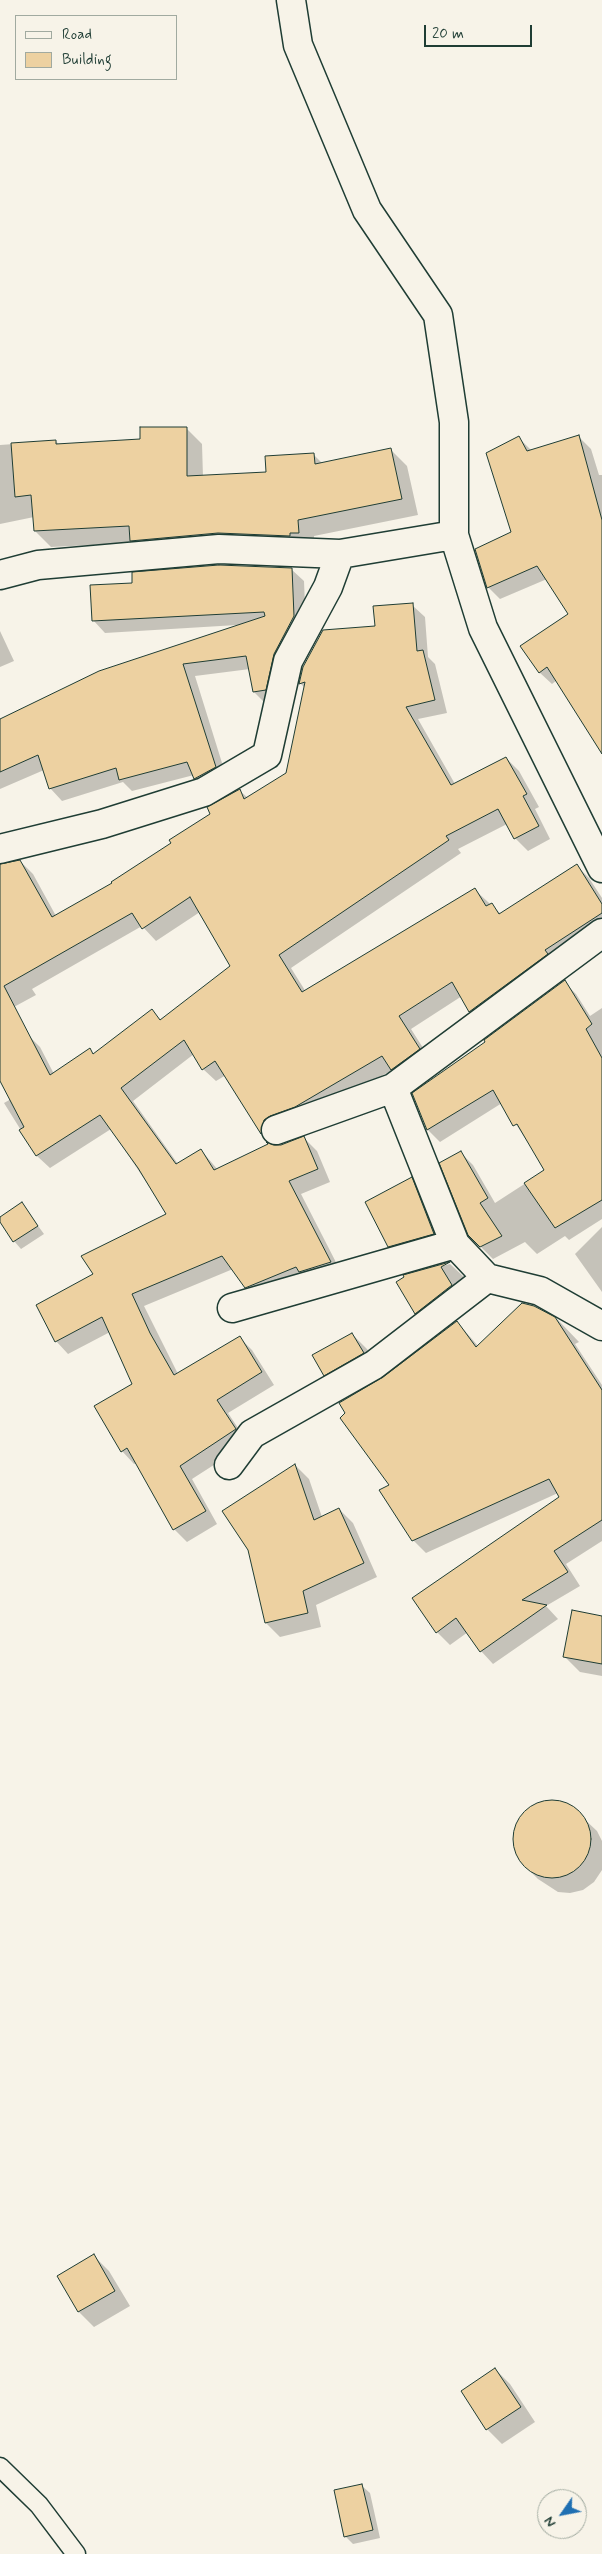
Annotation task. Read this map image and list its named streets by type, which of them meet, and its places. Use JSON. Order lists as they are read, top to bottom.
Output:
{
  "legend": ["Road", "Building"],
  "scale_bar": "20 m",
  "north": "bottom left"
}
